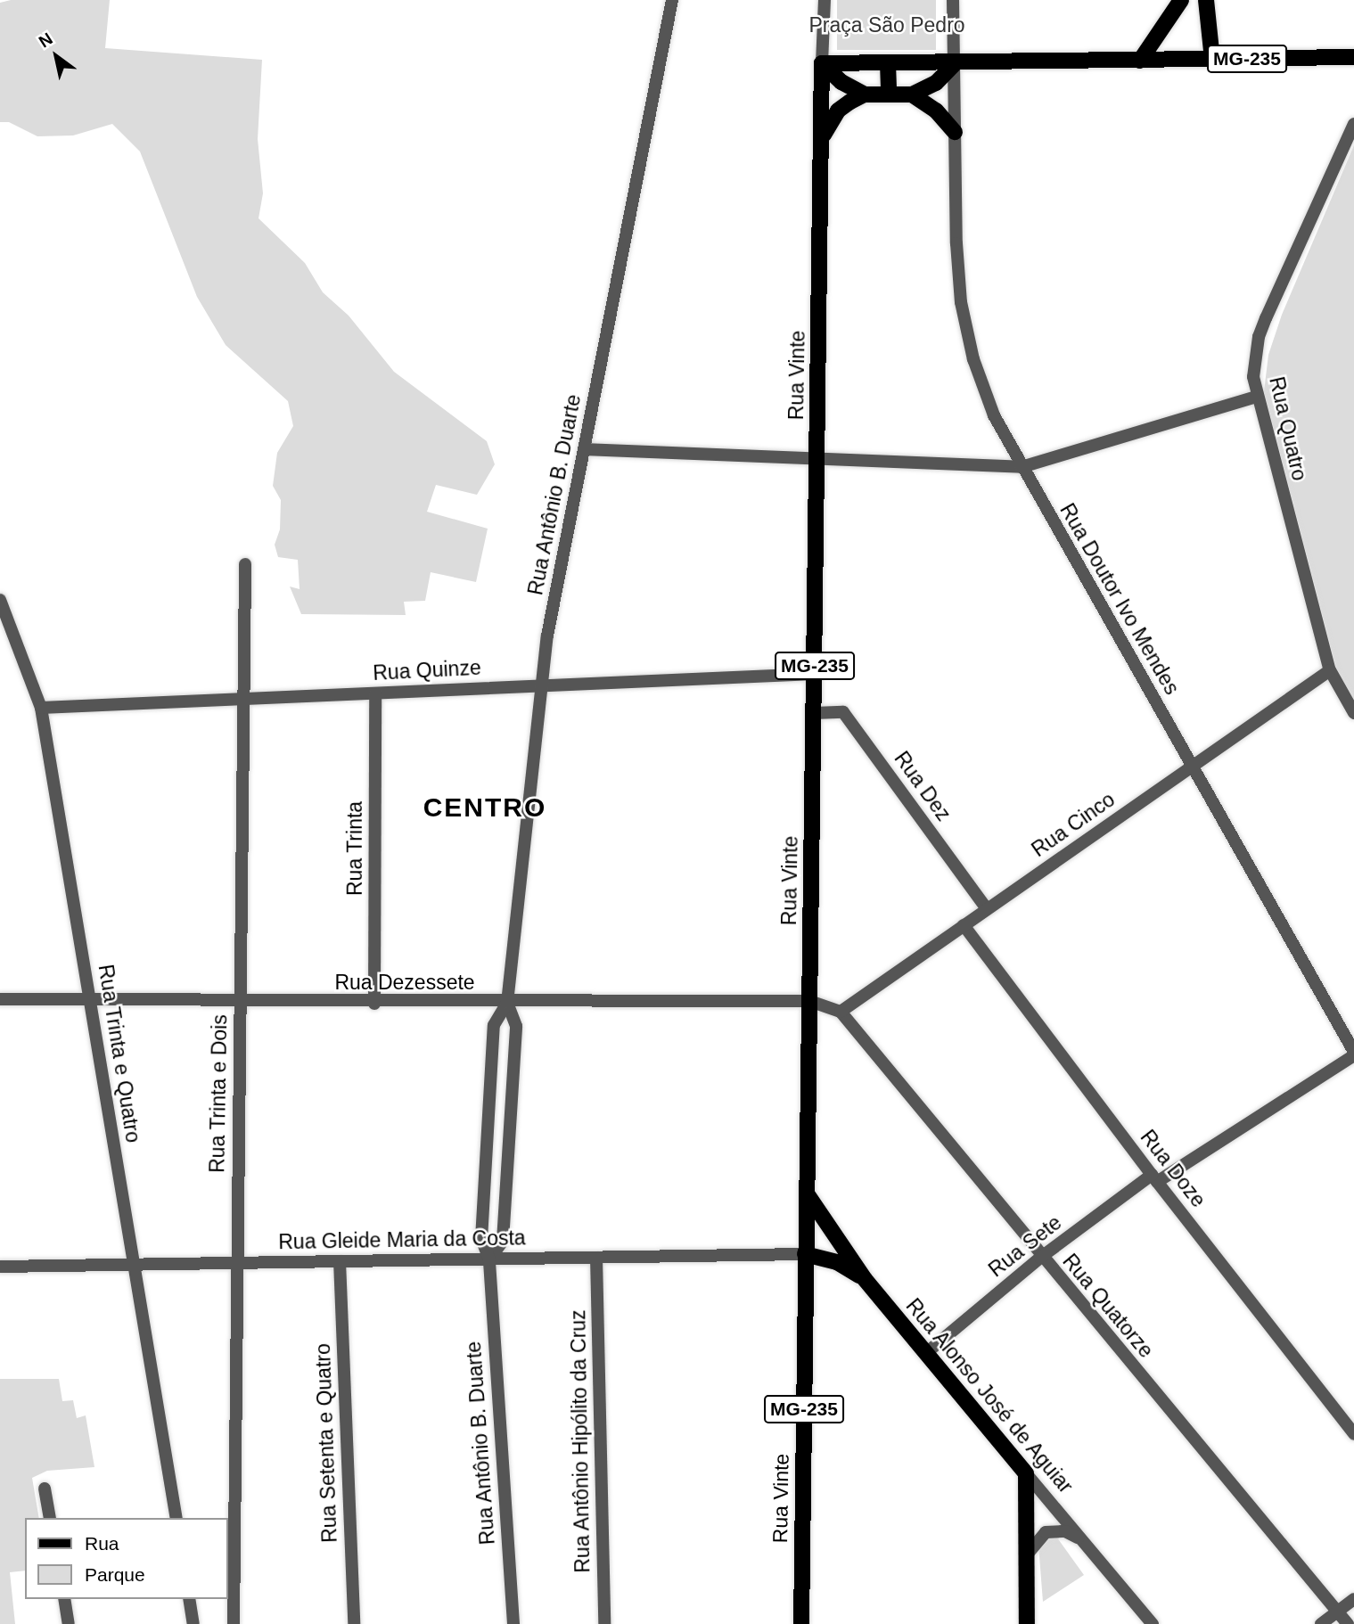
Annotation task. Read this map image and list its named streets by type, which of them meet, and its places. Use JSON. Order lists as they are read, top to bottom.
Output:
{
  "streets": {
    "main road": ["MG-235", "Rua Vinte", "Rua Alonso José de Aguiar"],
    "street": [
      "Rua Quatro",
      "Rua Antônio B. Duarte",
      "Rua Doutor Ivo Mendes",
      "Rua Quinze",
      "Rua Dez",
      "Rua Cinco",
      "Rua Trinta",
      "Rua Dezessete",
      "Rua Trinta e Quatro",
      "Rua Trinta e Dois",
      "Rua Doze",
      "Rua Gleide Maria da Costa",
      "Rua Sete",
      "Rua Quatorze",
      "Rua Antônio Hipólito da Cruz",
      "Rua Setenta e Quatro"
    ]
  },
  "crossings": [
    ["MG-235", "Rua Vinte"],
    ["MG-235", "Rua Doutor Ivo Mendes"],
    ["Rua Vinte", "Rua Quinze"],
    ["Rua Vinte", "Rua Dez"],
    ["Rua Vinte", "Rua Dezessete"],
    ["Rua Vinte", "Rua Gleide Maria da Costa"],
    ["Rua Quatro", "Rua Cinco"],
    ["Rua Antônio B. Duarte", "Rua Quinze"],
    ["Rua Antônio B. Duarte", "Rua Dezessete"],
    ["Rua Antônio B. Duarte", "Rua Gleide Maria da Costa"],
    ["Rua Doutor Ivo Mendes", "Rua Cinco"],
    ["Rua Doutor Ivo Mendes", "Rua Sete"],
    ["Rua Quinze", "Rua Trinta"],
    ["Rua Quinze", "Rua Trinta e Quatro"],
    ["Rua Quinze", "Rua Trinta e Dois"],
    ["Rua Dez", "Rua Cinco"],
    ["Rua Cinco", "Rua Dezessete"],
    ["Rua Cinco", "Rua Doze"],
    ["Rua Cinco", "Rua Quatorze"],
    ["Rua Trinta", "Rua Dezessete"],
    ["Rua Dezessete", "Rua Trinta e Quatro"],
    ["Rua Dezessete", "Rua Trinta e Dois"],
    ["Rua Dezessete", "Rua Quatorze"],
    ["Rua Trinta e Quatro", "Rua Gleide Maria da Costa"],
    ["Rua Trinta e Dois", "Rua Gleide Maria da Costa"],
    ["Rua Doze", "Rua Sete"],
    ["Rua Gleide Maria da Costa", "Rua Antônio Hipólito da Cruz"],
    ["Rua Gleide Maria da Costa", "Rua Setenta e Quatro"],
    ["Rua Sete", "Rua Quatorze"],
    ["Rua Sete", "Rua Alonso José de Aguiar"]
  ],
  "districts": ["CENTRO"],
  "parks": ["Praça São Pedro"],
  "legend": ["Rua", "Parque"],
  "north": "top left"
}
